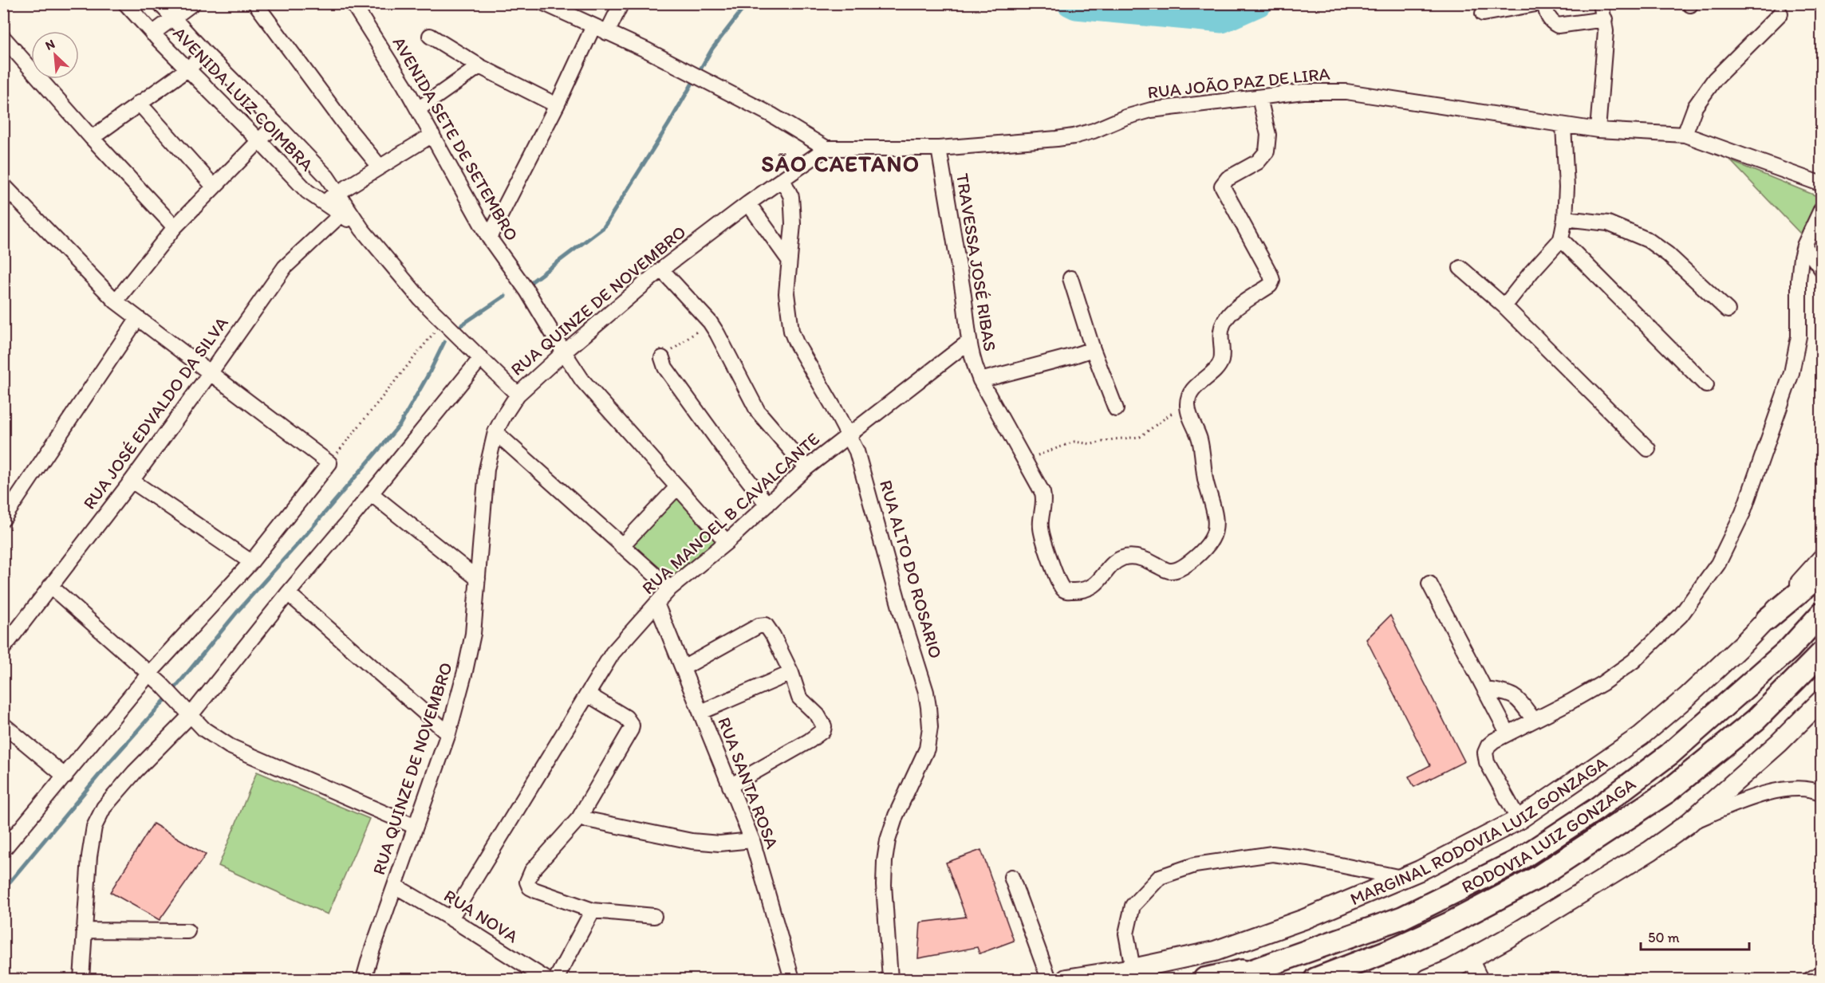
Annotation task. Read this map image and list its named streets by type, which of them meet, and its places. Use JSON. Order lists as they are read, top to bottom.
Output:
{
  "streets": {
    "highway": ["RODOVIA LUIZ GONZAGA"],
    "main road": ["MARGINAL RODOVIA LUIZ GONZAGA"],
    "street": [
      "RUA JOÃO PAZ DE LIRA",
      "AVENIDA LUIZ COIMBRA",
      "AVENIDA SETE DE SETEMBRO",
      "TRAVESSA JOSÉ RIBAS",
      "RUA QUINZE DE NOVEMBRO",
      "RUA JOSÉ EDVALDO DA SILVA",
      "RUA MANOEL B CAVALCANTE",
      "RUA ALTO DO ROSARIO",
      "RUA SANTA ROSA",
      "RUA NOVA"
    ]
  },
  "crossings": [
    ["RUA JOÃO PAZ DE LIRA", "TRAVESSA JOSÉ RIBAS"],
    ["RUA JOÃO PAZ DE LIRA", "RUA QUINZE DE NOVEMBRO"],
    ["AVENIDA LUIZ COIMBRA", "RUA JOSÉ EDVALDO DA SILVA"],
    ["AVENIDA SETE DE SETEMBRO", "RUA QUINZE DE NOVEMBRO"],
    ["TRAVESSA JOSÉ RIBAS", "RUA MANOEL B CAVALCANTE"],
    ["RUA QUINZE DE NOVEMBRO", "RUA ALTO DO ROSARIO"],
    ["RUA QUINZE DE NOVEMBRO", "RUA NOVA"],
    ["RUA MANOEL B CAVALCANTE", "RUA ALTO DO ROSARIO"],
    ["RUA MANOEL B CAVALCANTE", "RUA SANTA ROSA"],
    ["RUA MANOEL B CAVALCANTE", "RUA NOVA"]
  ],
  "districts": ["SÃO CAETANO"],
  "scale_bar": "50 m",
  "north": "top left"
}
